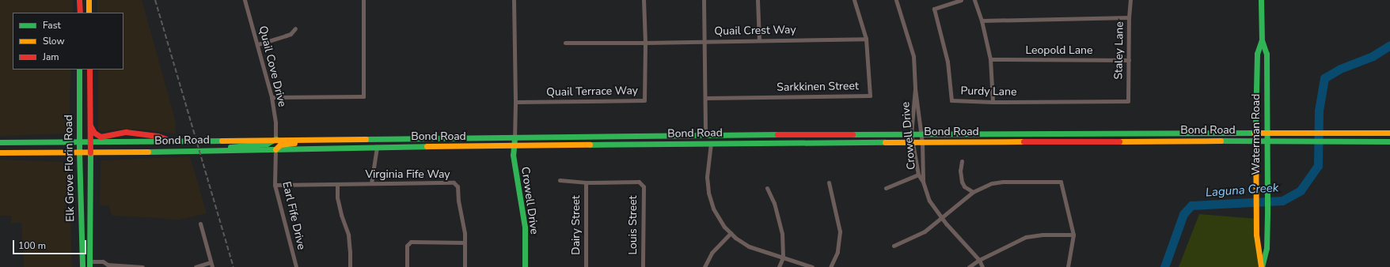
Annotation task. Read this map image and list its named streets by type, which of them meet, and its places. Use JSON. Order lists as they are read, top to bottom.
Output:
{
  "streets": {
    "main road": [
      "Bond Road",
      "Waterman Road",
      "Crowell Drive",
      "Elk Grove Florin Road"
    ],
    "street": [
      "Quail Crest Way",
      "Leopold Lane",
      "Staley Lane",
      "Quail Cove Drive",
      "Sarkkinen Street",
      "Quail Terrace Way",
      "Purdy Lane",
      "Virginia Fife Way",
      "Earl Fife Drive",
      "Dairy Street",
      "Louis Street"
    ]
  },
  "crossings": [
    ["Quail Crest Way", "Sarkkinen Street"],
    ["Quail Crest Way", "Quail Terrace Way"],
    ["Leopold Lane", "Staley Lane"],
    ["Staley Lane", "Purdy Lane"],
    ["Quail Cove Drive", "Bond Road"],
    ["Bond Road", "Waterman Road"],
    ["Bond Road", "Crowell Drive"],
    ["Bond Road", "Elk Grove Florin Road"],
    ["Bond Road", "Earl Fife Drive"],
    ["Virginia Fife Way", "Earl Fife Drive"],
    ["Dairy Street", "Louis Street"]
  ],
  "water": ["Laguna Creek"],
  "legend": ["Fast", "Slow", "Jam"],
  "scale_bar": "100 m"
}
